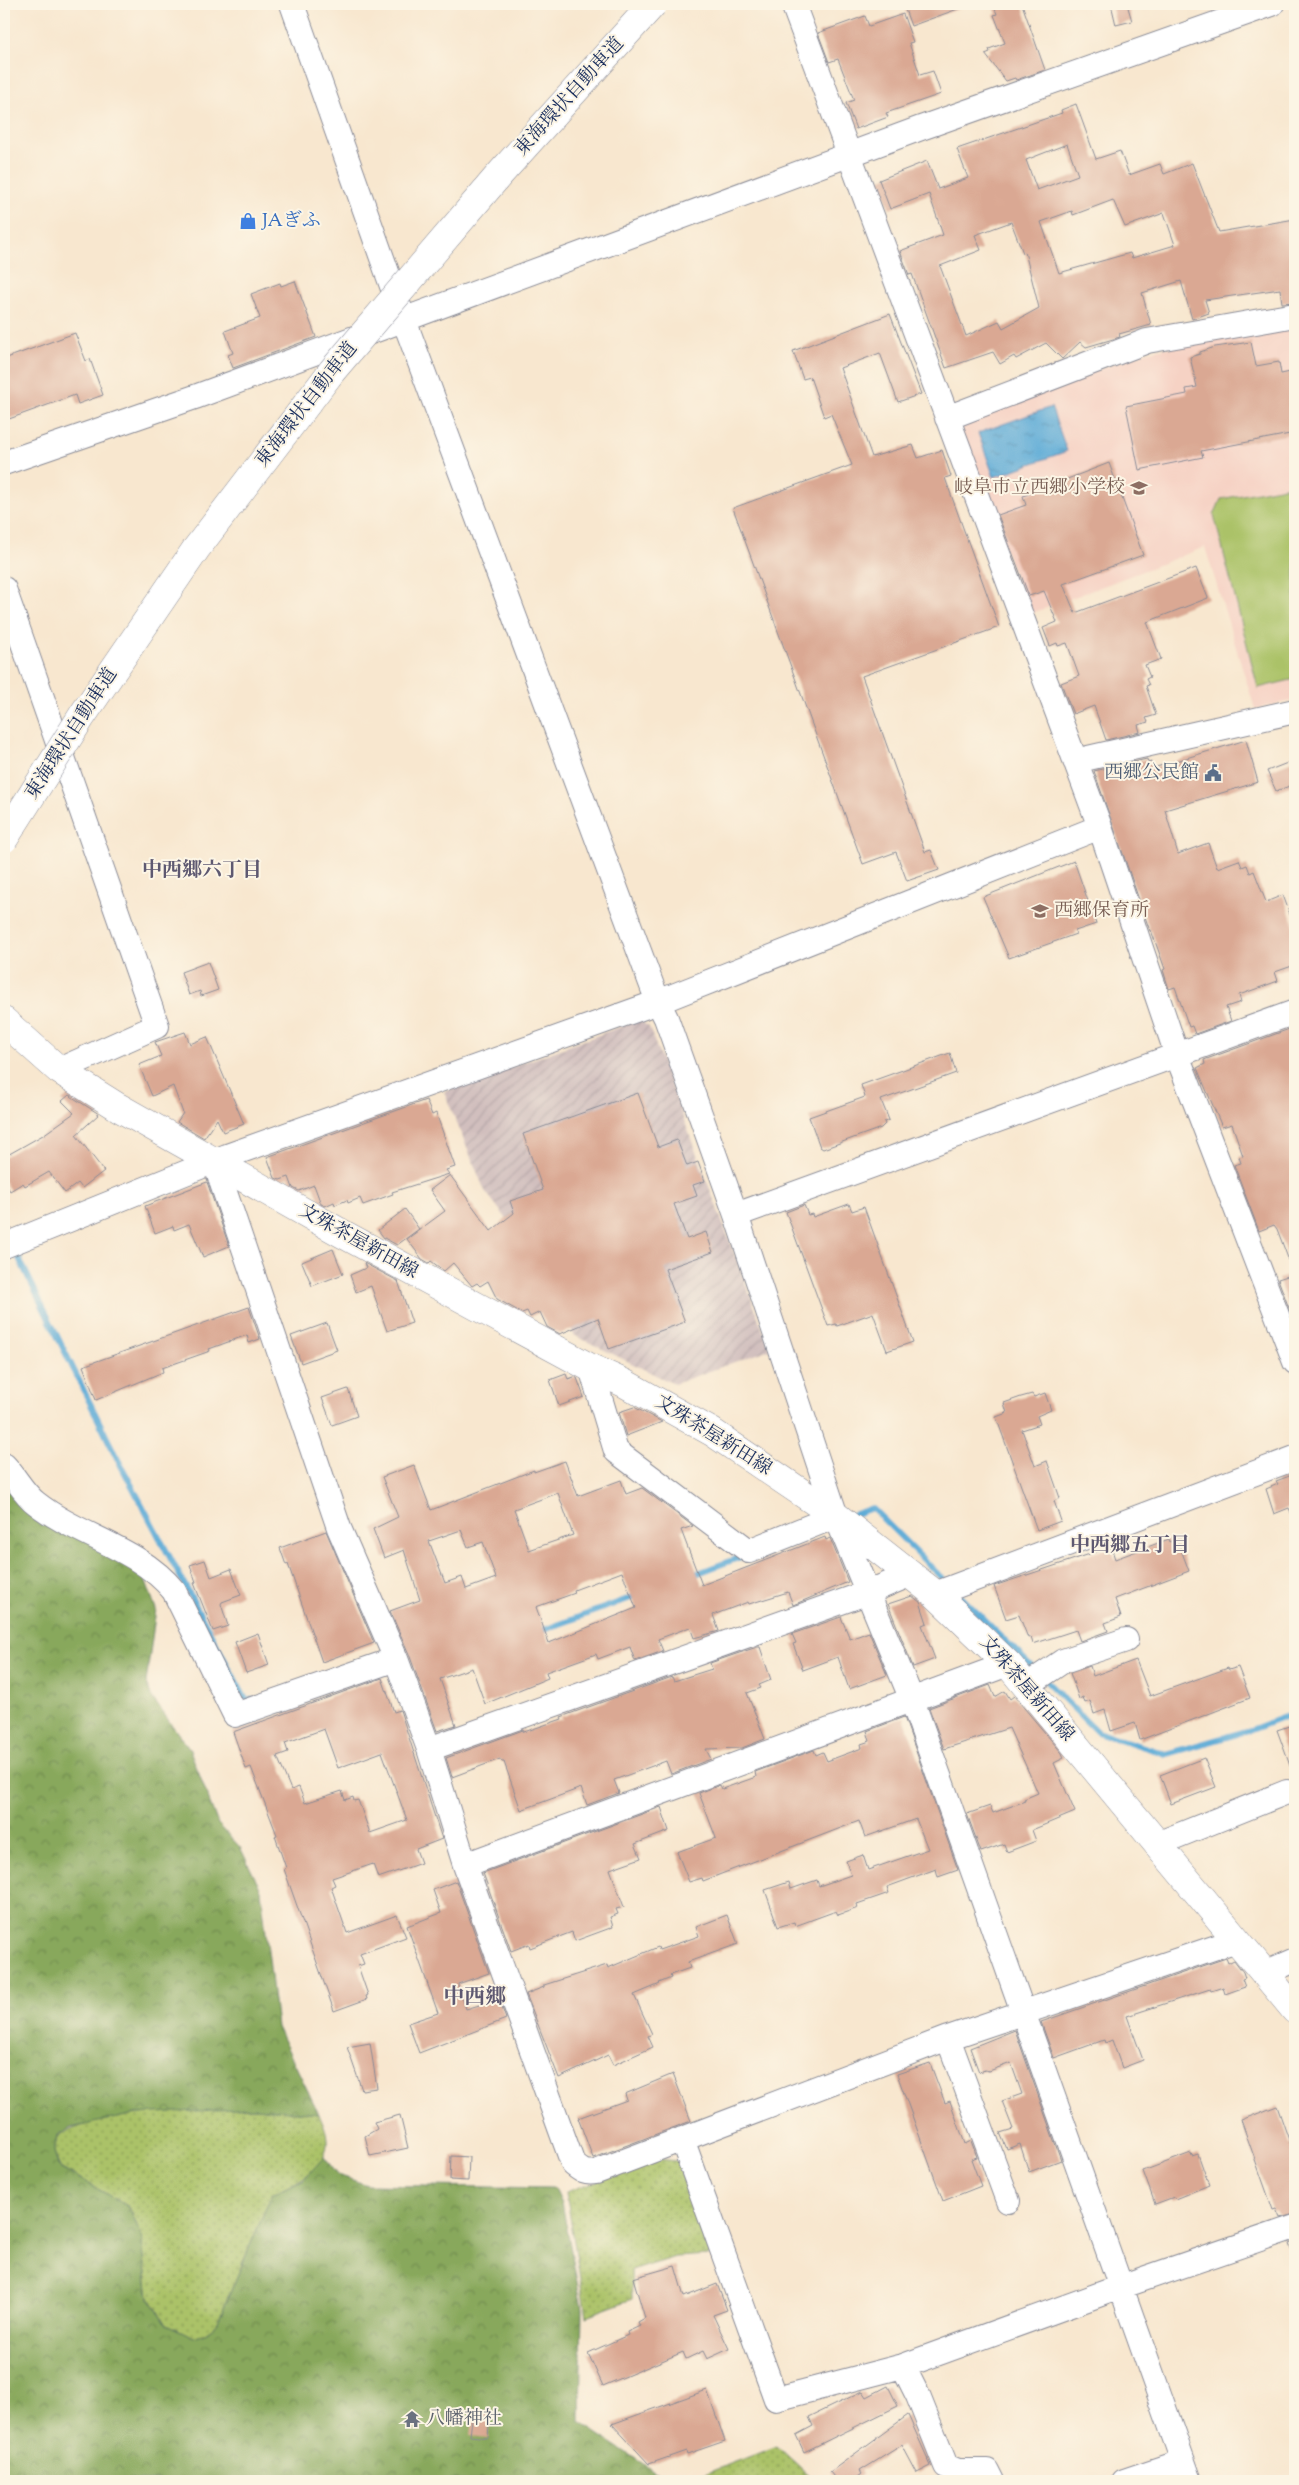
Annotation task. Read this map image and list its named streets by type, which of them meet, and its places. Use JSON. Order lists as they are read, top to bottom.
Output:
{
  "streets": {
    "main road": ["東海環状自動車道", "文殊茶屋新田線"]
  },
  "districts": ["中西郷六丁目", "中西郷五丁目", "中西郷"],
  "places": {
    "shop": ["JAぎふ"],
    "school or university": ["岐阜市立西郷小学校", "西郷保育所"],
    "public building": ["西郷公民館"],
    "temple": ["八幡神社"]
  }
}
